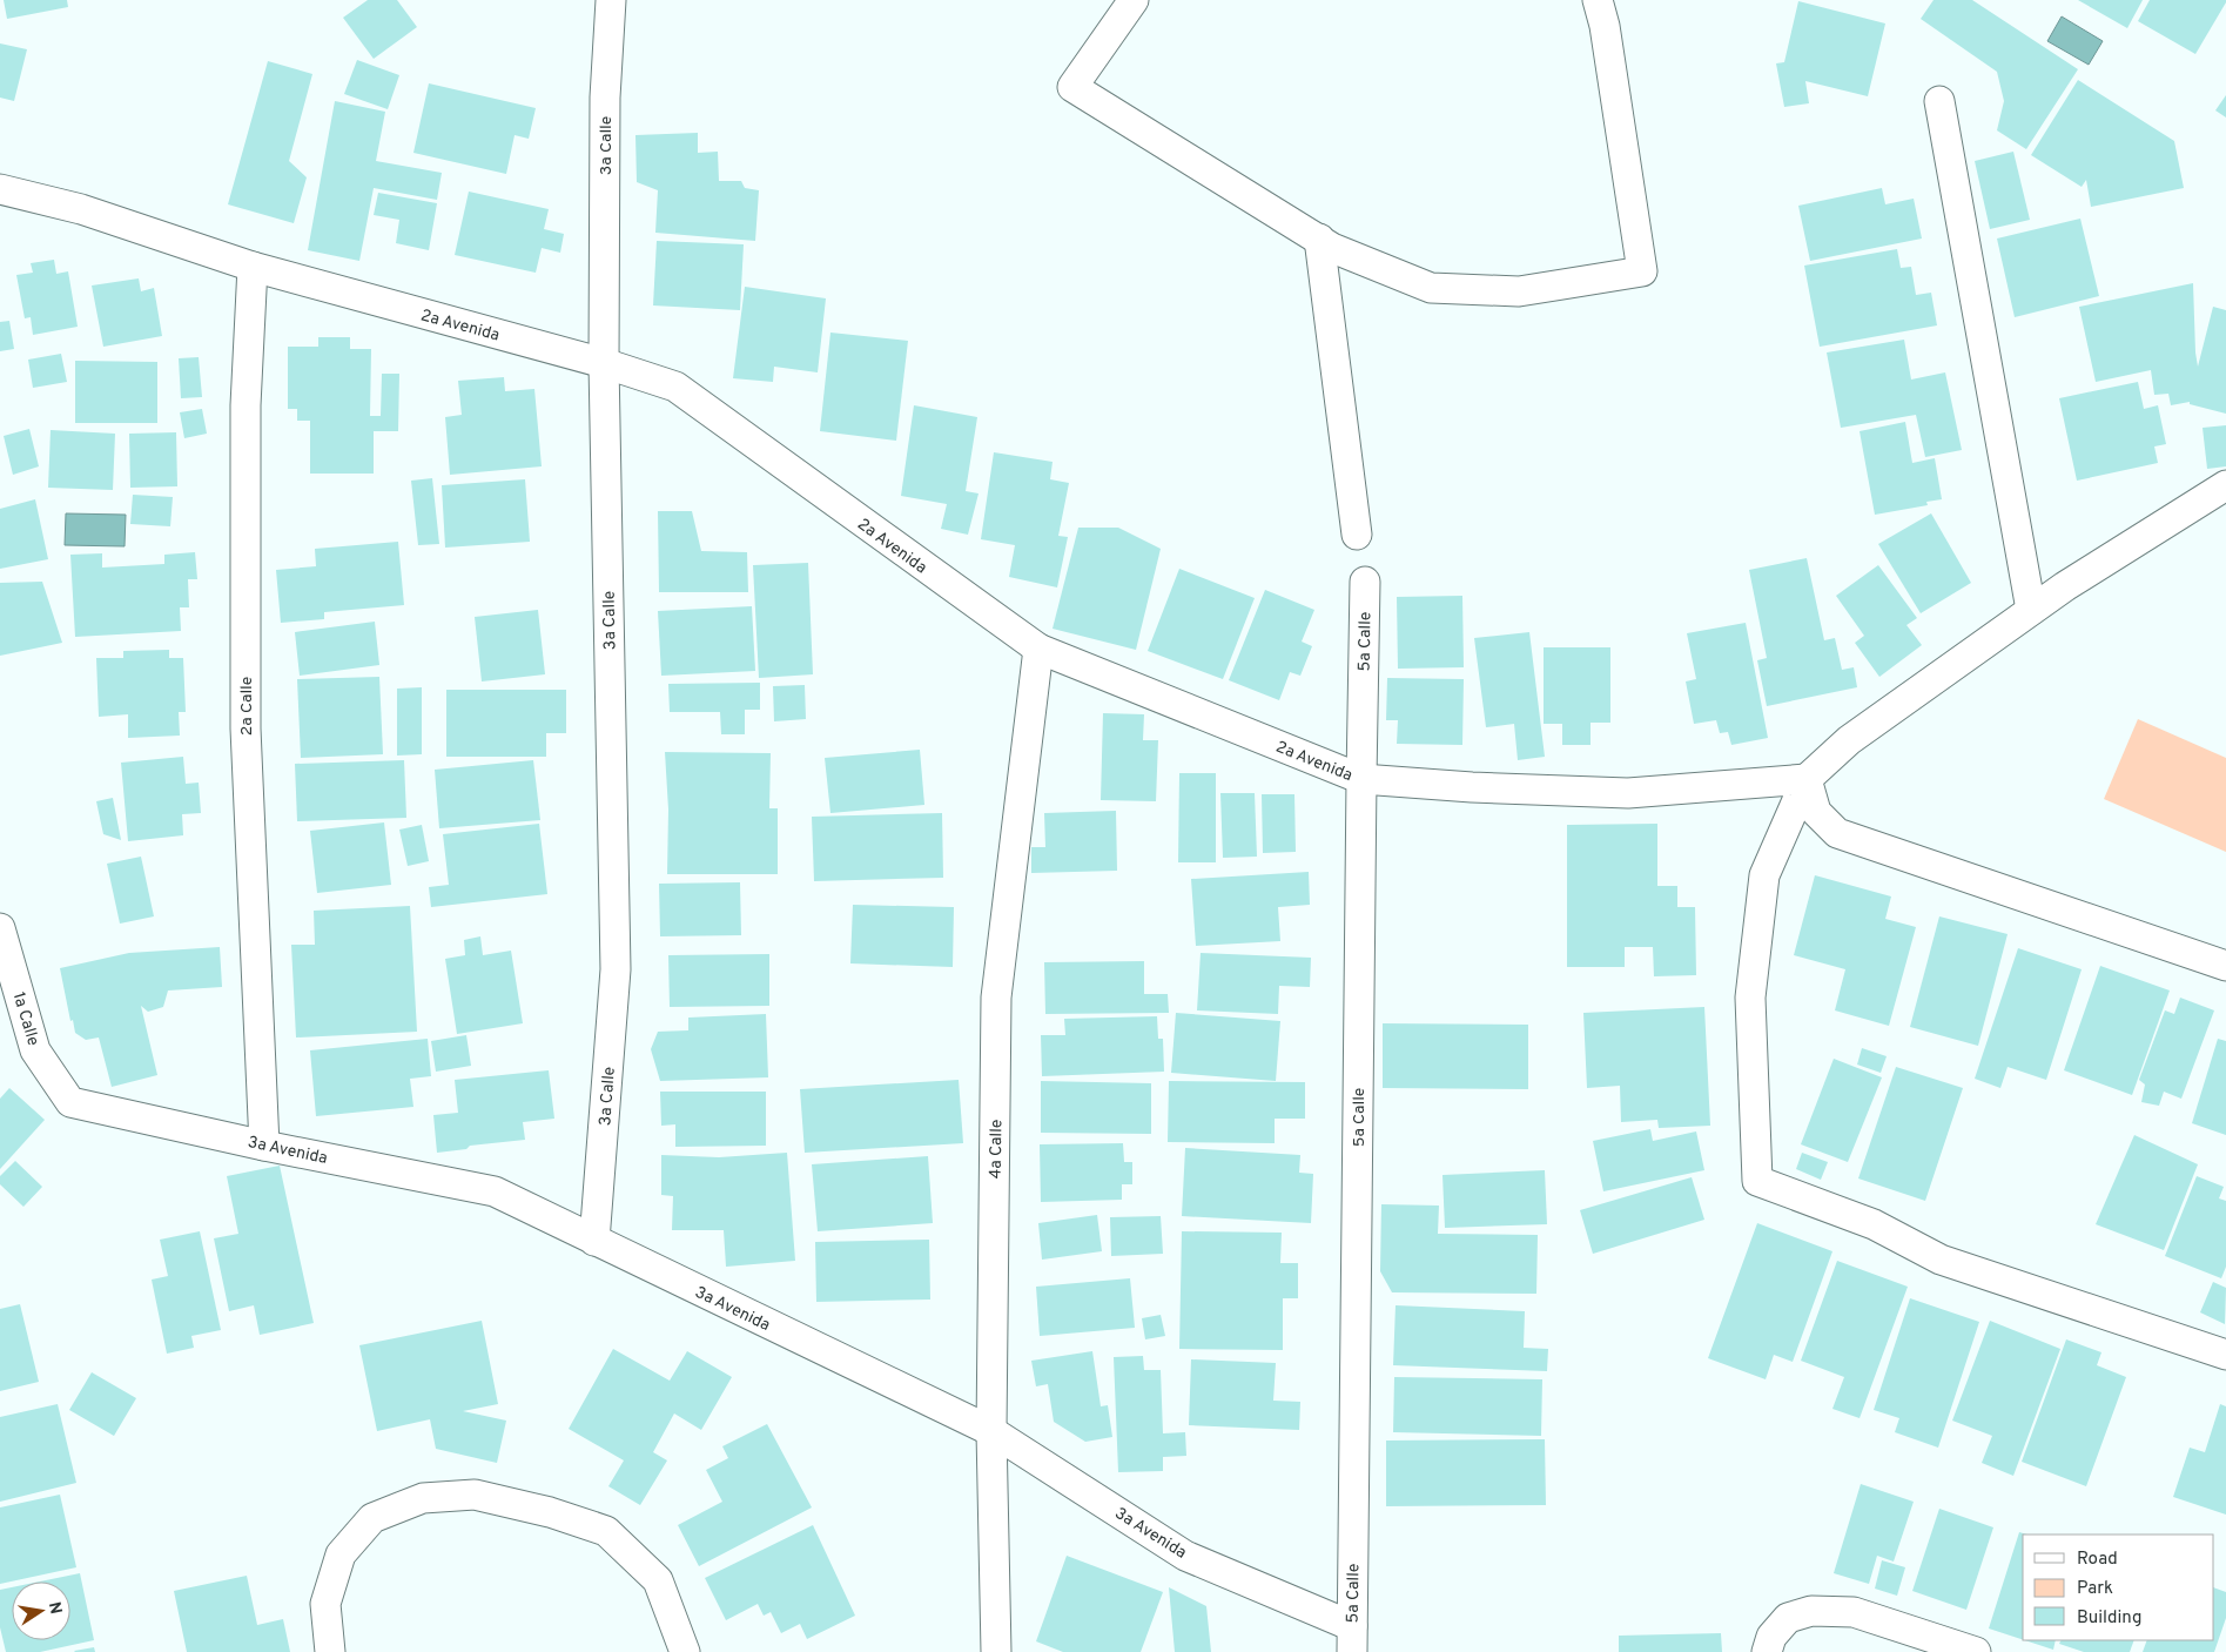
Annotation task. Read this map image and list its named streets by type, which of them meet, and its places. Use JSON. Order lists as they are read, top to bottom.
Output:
{
  "streets": {
    "street": [
      "3a Calle",
      "2a Avenida",
      "5a Calle",
      "2a Calle",
      "1a Calle",
      "3a Avenida",
      "4a Calle"
    ]
  },
  "crossings": [
    ["3a Calle", "2a Avenida"],
    ["3a Calle", "3a Avenida"],
    ["2a Avenida", "5a Calle"],
    ["2a Avenida", "2a Calle"],
    ["2a Avenida", "4a Calle"],
    ["5a Calle", "3a Avenida"],
    ["2a Calle", "3a Avenida"],
    ["1a Calle", "3a Avenida"],
    ["3a Avenida", "4a Calle"]
  ],
  "legend": ["Road", "Park", "Building"],
  "north": "right"
}
